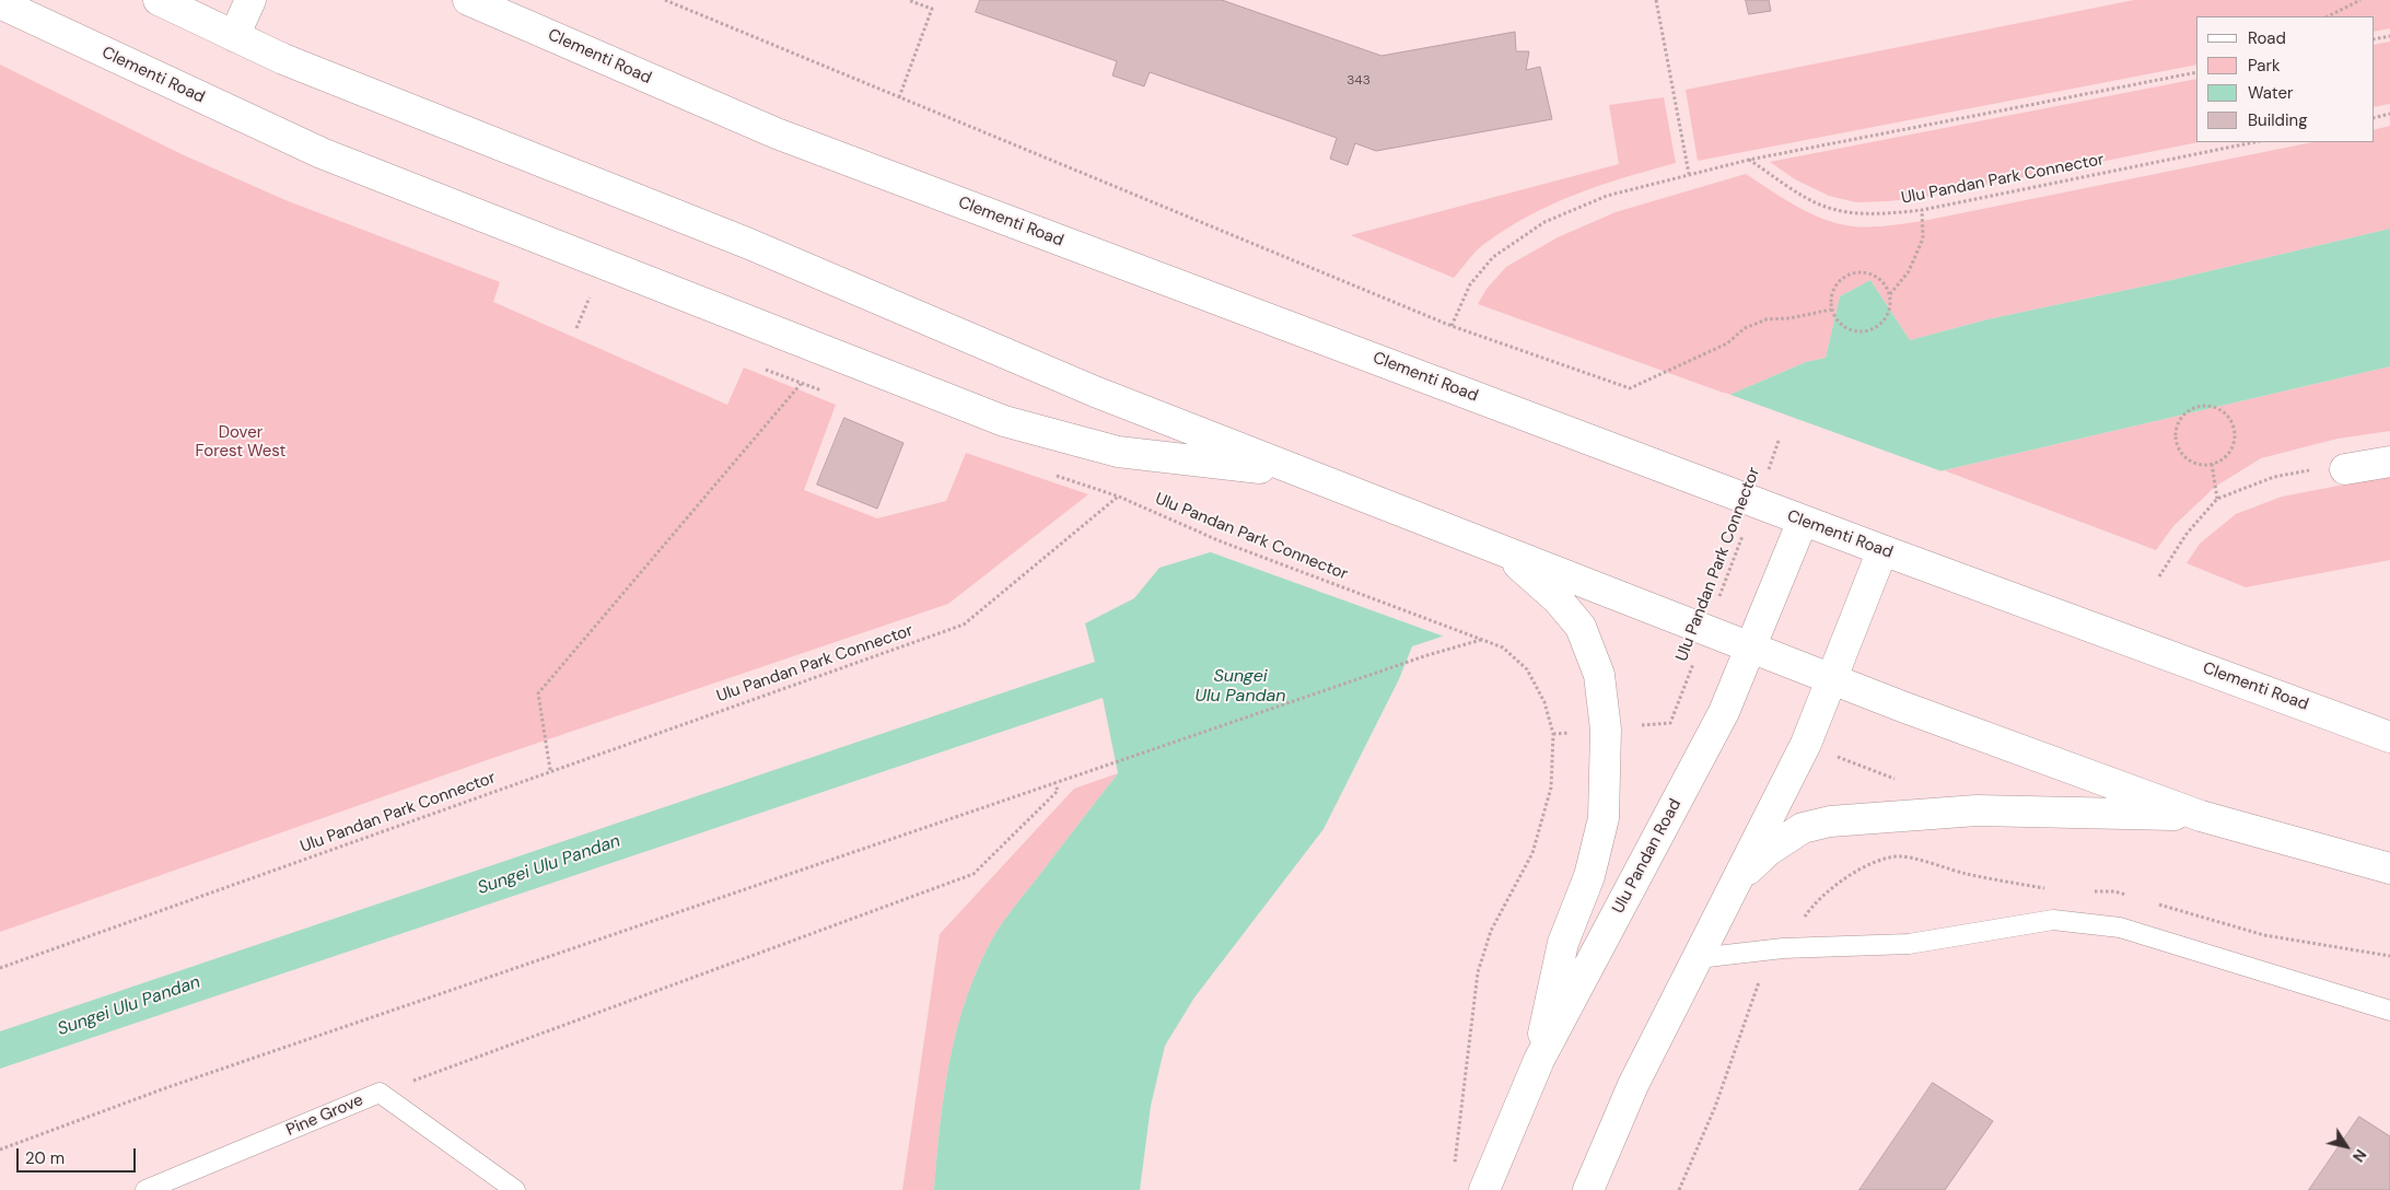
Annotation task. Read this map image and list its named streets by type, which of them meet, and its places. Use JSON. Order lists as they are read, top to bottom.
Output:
{
  "streets": {
    "main road": ["Clementi Road", "Ulu Pandan Road"],
    "lane": ["Pine Grove"],
    "path": ["Ulu Pandan Park Connector"]
  },
  "crossings": [
    ["Clementi Road", "Ulu Pandan Park Connector"],
    ["Clementi Road", "Ulu Pandan Road"]
  ],
  "water": ["Sungei Ulu Pandan"],
  "parks": ["Dover Forest West"],
  "house_numbers": ["343"],
  "legend": [
    "Road",
    "Park",
    "Water",
    "Building"
  ],
  "scale_bar": "20 m",
  "north": "bottom right"
}
